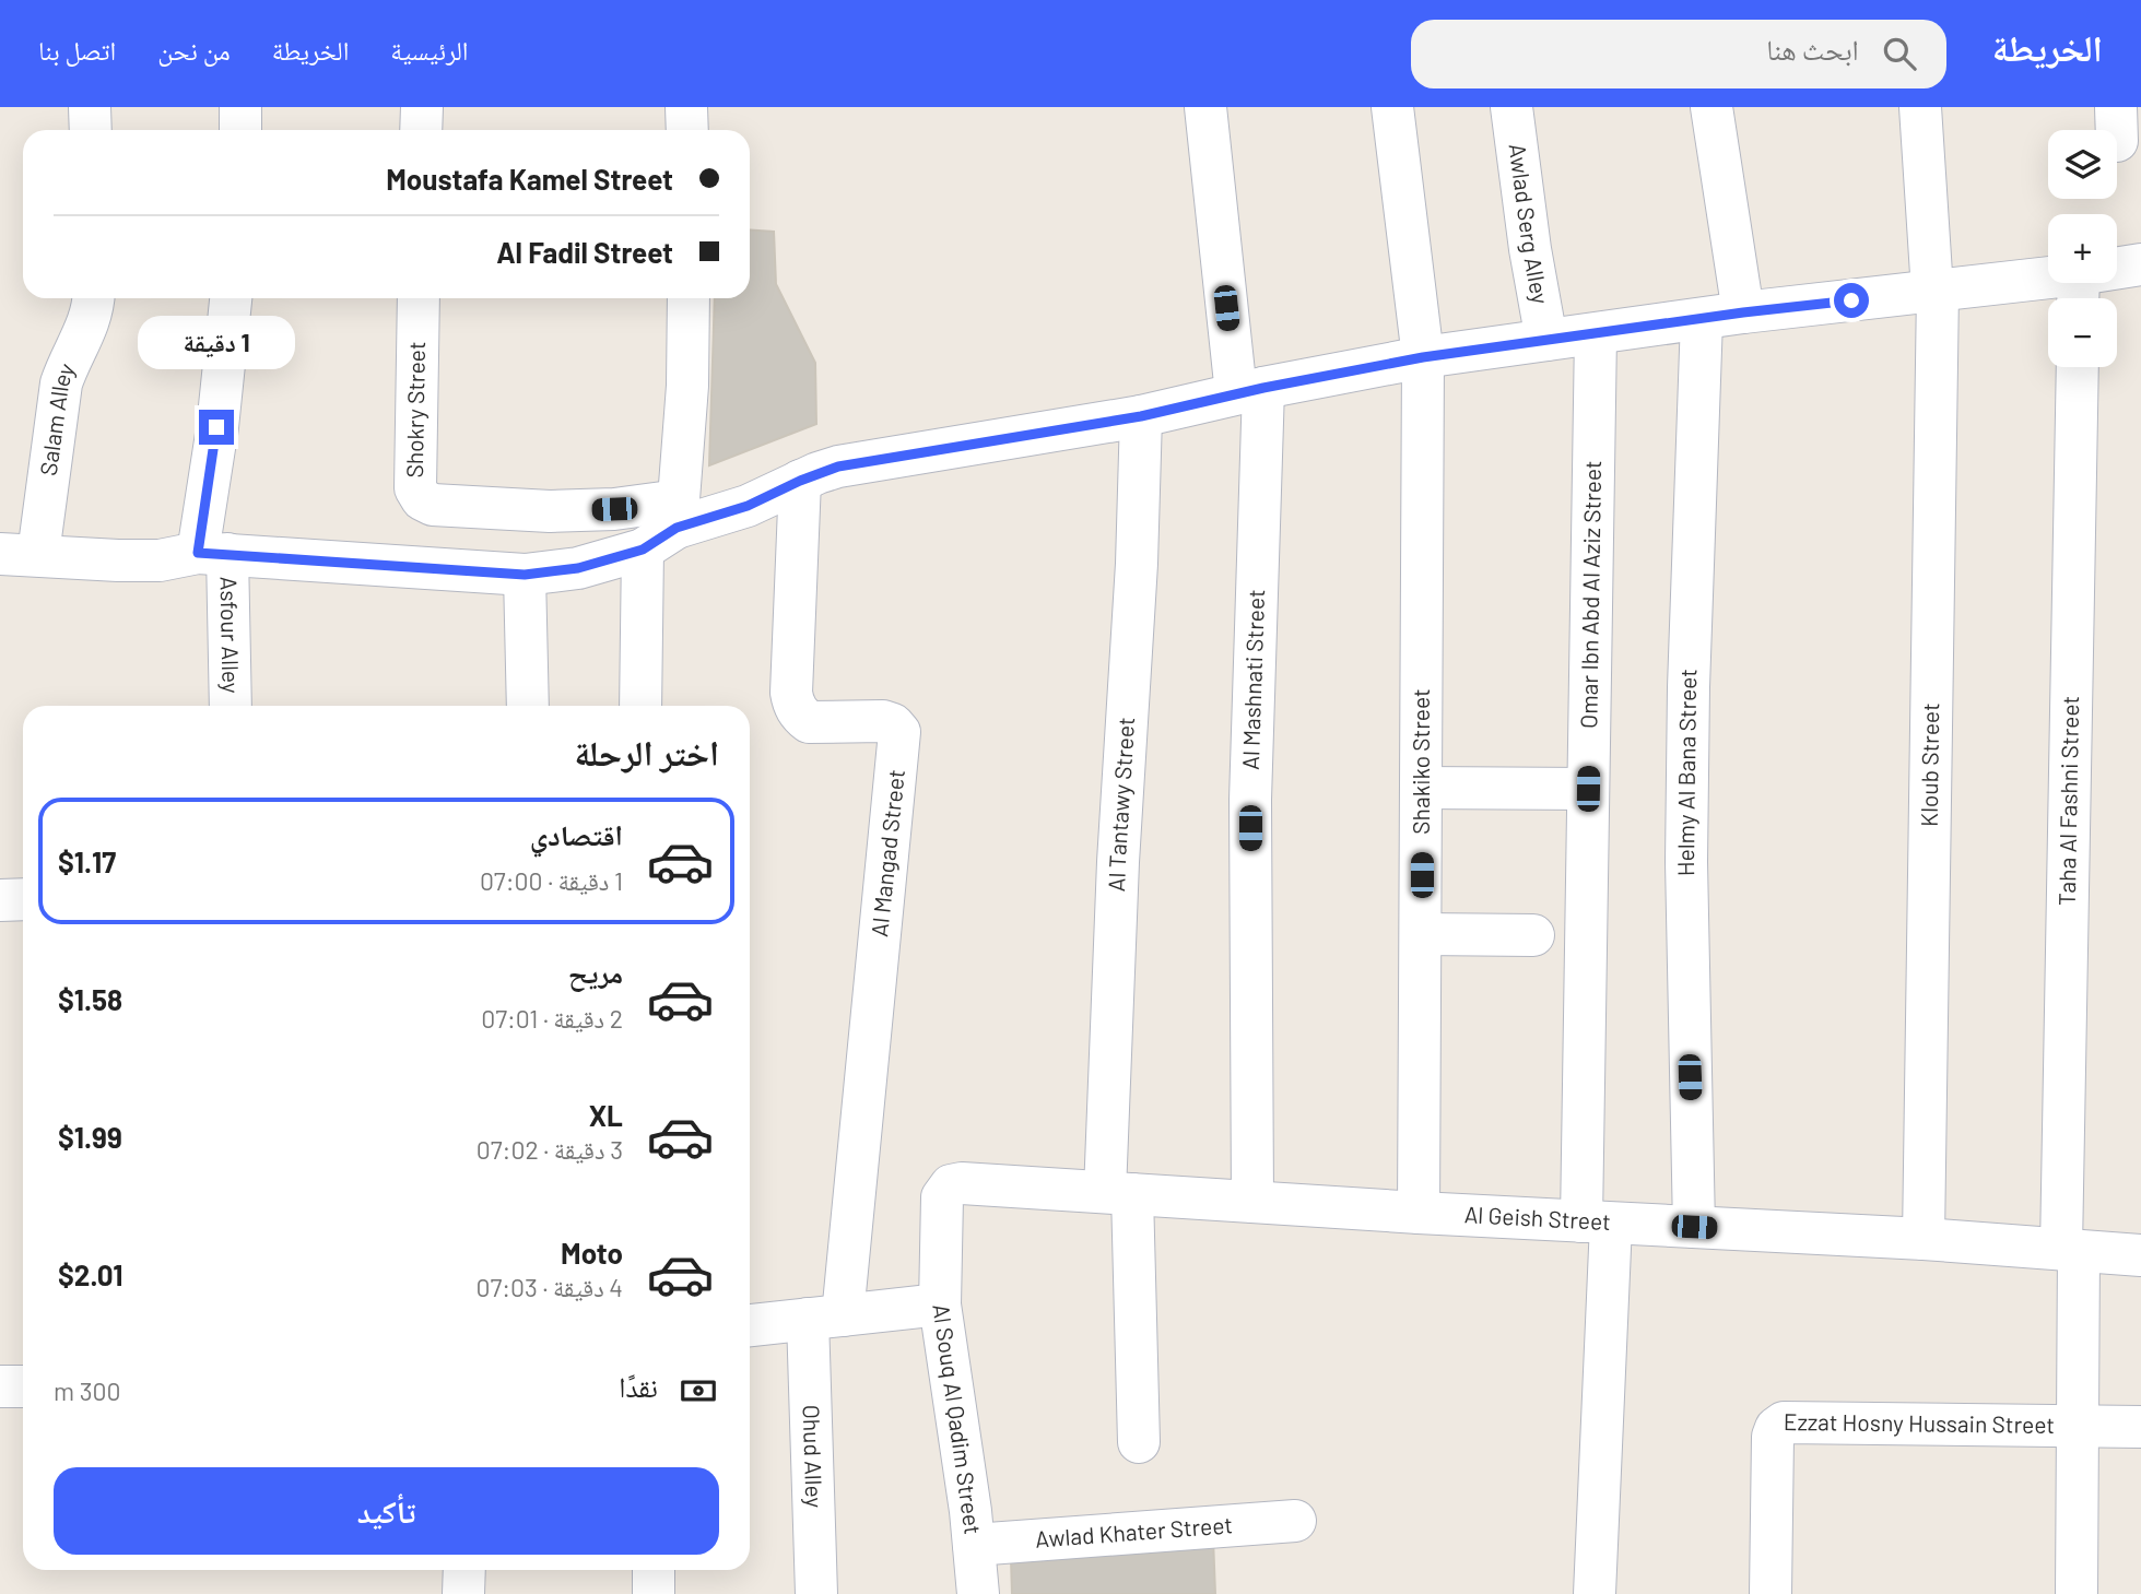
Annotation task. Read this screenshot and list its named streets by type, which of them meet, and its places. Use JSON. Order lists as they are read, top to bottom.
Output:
{
  "streets": {
    "street": [
      "Awlad Serg Alley",
      "Shokry Street",
      "Salam Alley",
      "Omar Ibn Abd Al Aziz Street",
      "Asfour Alley",
      "Al Mashnati Street",
      "Shakiko Street",
      "Kloub Street",
      "Helmy Al Bana Street",
      "Taha Al Fashni Street",
      "Al Tantawy Street",
      "Al Mangad Street",
      "Al Geish Street",
      "Al Souq Al Qadim Street",
      "Ezzat Hosny Hussain Street",
      "Ohud Alley",
      "Awlad Khater Street"
    ]
  },
  "crossings": [
    ["Omar Ibn Abd Al Aziz Street", "Al Geish Street"],
    ["Al Mashnati Street", "Al Geish Street"],
    ["Shakiko Street", "Al Geish Street"],
    ["Kloub Street", "Al Geish Street"],
    ["Helmy Al Bana Street", "Al Geish Street"],
    ["Taha Al Fashni Street", "Al Geish Street"],
    ["Taha Al Fashni Street", "Ezzat Hosny Hussain Street"],
    ["Al Tantawy Street", "Al Geish Street"],
    ["Al Mangad Street", "Ohud Alley"],
    ["Al Geish Street", "Al Souq Al Qadim Street"],
    ["Al Souq Al Qadim Street", "Awlad Khater Street"]
  ],
  "page": {
    "header": "الخريطة",
    "search": "ابحث هنا",
    "nav": [
      "الرئيسية",
      "الخريطة",
      "من نحن",
      "اتصل بنا"
    ],
    "map_buttons": ["+", "−"],
    "banner": ["Moustafa Kamel Street", "Al Fadil Street"],
    "bubble": "1 دقيقة",
    "heading": "اختر الرحلة",
    "list": [
      {
        "name": "اقتصادي",
        "note": "1 دقيقة · 07:00",
        "value": "$1.17"
      },
      {
        "name": "مريح",
        "note": "2 دقيقة · 07:01",
        "value": "$1.58"
      },
      {
        "name": "XL",
        "note": "3 دقيقة · 07:02",
        "value": "$1.99"
      },
      {
        "name": "Moto",
        "note": "4 دقيقة · 07:03",
        "value": "$2.01"
      }
    ],
    "pay": ["نقدًا", "300 m"],
    "buttons": "تأكيد"
  }
}
